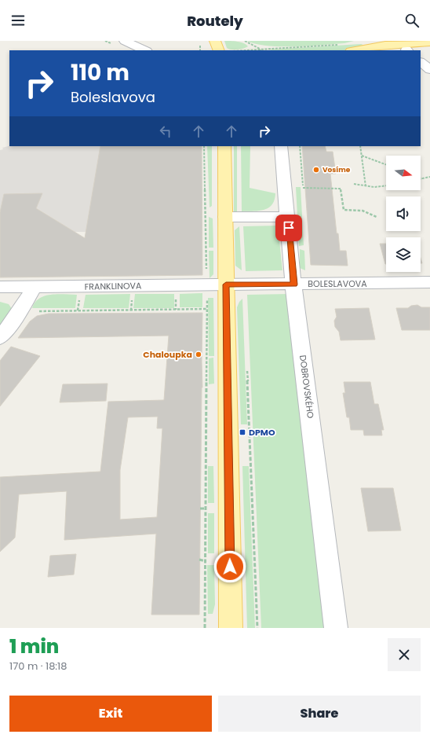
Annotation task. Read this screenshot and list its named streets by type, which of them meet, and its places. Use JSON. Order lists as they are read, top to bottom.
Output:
{
  "streets": {
    "street": ["BOLESLAVOVA", "FRANKLINOVA", "DOBROVSKÉHO"]
  },
  "crossings": [
    ["BOLESLAVOVA", "FRANKLINOVA"],
    ["BOLESLAVOVA", "DOBROVSKÉHO"]
  ],
  "places": {
    "other": ["Vosíme", "Chaloupka"],
    "transit": ["DPMO"]
  },
  "north": "right",
  "page": {
    "header": "Routely",
    "turn": ["110 m", "Boleslavova"],
    "heading": ["1 min", "170 m · 18:18"],
    "buttons": ["Exit", "Share"]
  }
}
